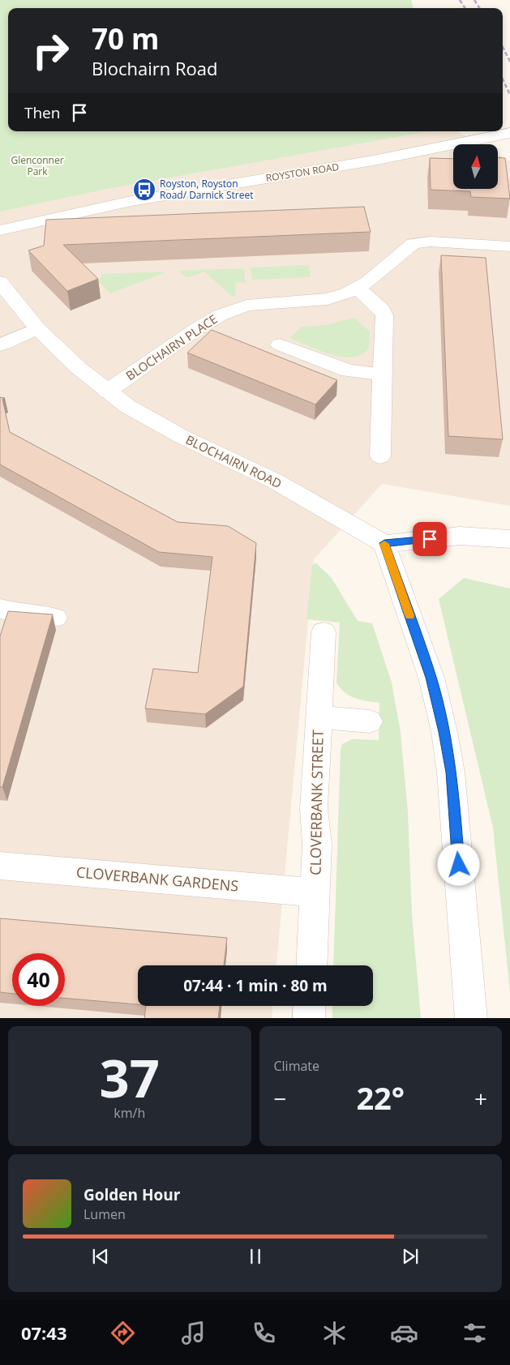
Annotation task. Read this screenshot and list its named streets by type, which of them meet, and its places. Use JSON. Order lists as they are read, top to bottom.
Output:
{
  "streets": {
    "street": [
      "ROYSTON ROAD",
      "BLOCHAIRN PLACE",
      "BLOCHAIRN ROAD",
      "CLOVERBANK STREET",
      "CLOVERBANK GARDENS"
    ]
  },
  "crossings": [
    ["BLOCHAIRN PLACE", "BLOCHAIRN ROAD"],
    ["CLOVERBANK STREET", "CLOVERBANK GARDENS"]
  ],
  "parks": ["Glenconner Park"],
  "places": {
    "bus stop": ["Royston, Royston Road/ Darnick Street"]
  },
  "north": "top",
  "page": {
    "turn": ["70 m", "Blochairn Road"],
    "then": "Then",
    "limit": "40",
    "trip": "07:44 · 1 min · 80 m",
    "tile": [
      ["37", "km/h"],
      "Climate"
    ],
    "heat": ["−", "22°", "+"],
    "song": ["Golden Hour", "Lumen"],
    "tabs": "07:43"
  }
}
